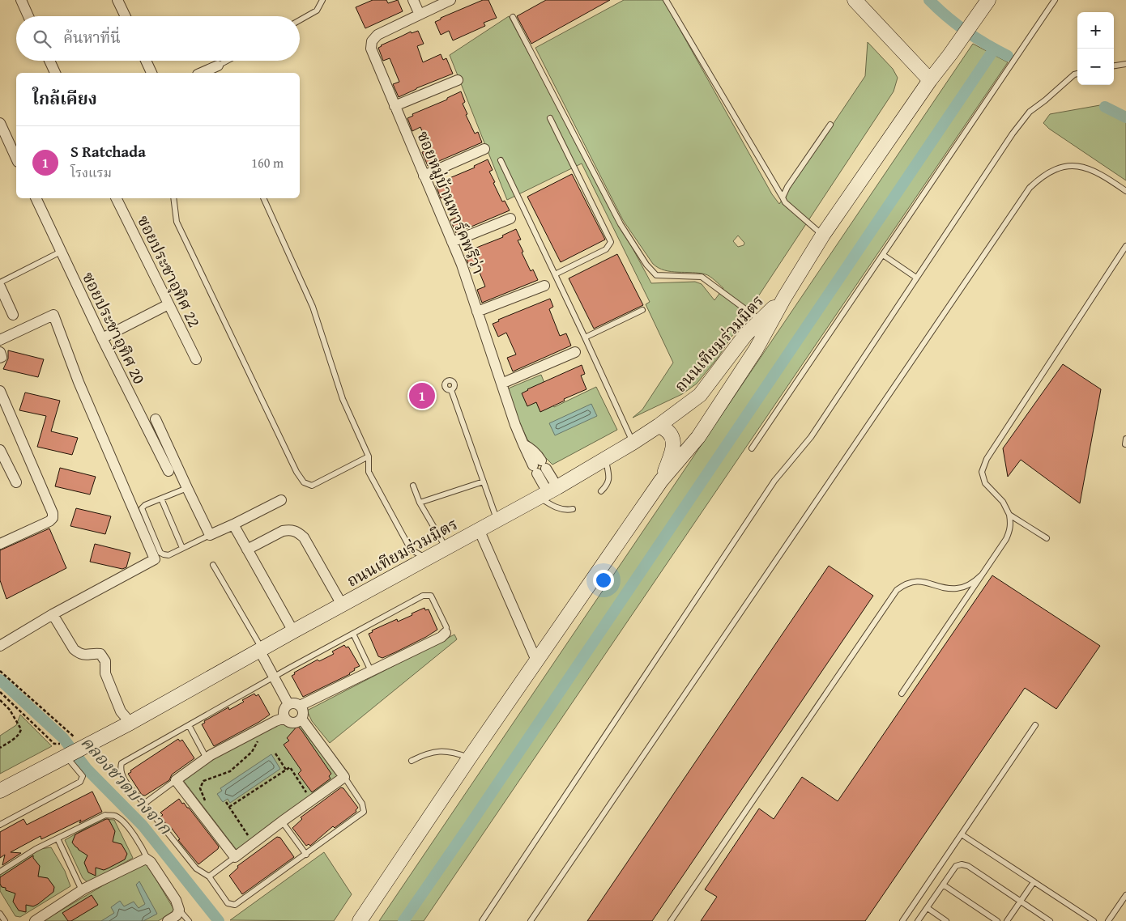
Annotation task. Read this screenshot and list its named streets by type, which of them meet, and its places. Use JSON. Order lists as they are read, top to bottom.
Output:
{
  "streets": {
    "street": [
      "ซอยหมู่บ้านพาร์คพรีว่า",
      "ซอยประชาอุทิศ 22",
      "ซอยประชาอุทิศ 20",
      "ถนนเทียมร่วมมิตร"
    ]
  },
  "crossings": [
    ["ซอยหมู่บ้านพาร์คพรีว่า", "ถนนเทียมร่วมมิตร"]
  ],
  "water": ["คลองชวดบางจาก"],
  "page": {
    "map_buttons": ["+", "−"],
    "search": "ค้นหาที่นี่",
    "heading": "ใกล้เคียง",
    "list": [
      {
        "mark": "1",
        "name": "S Ratchada",
        "note": "โรงแรม",
        "value": "160 m"
      }
    ],
    "pins": "1"
  }
}
